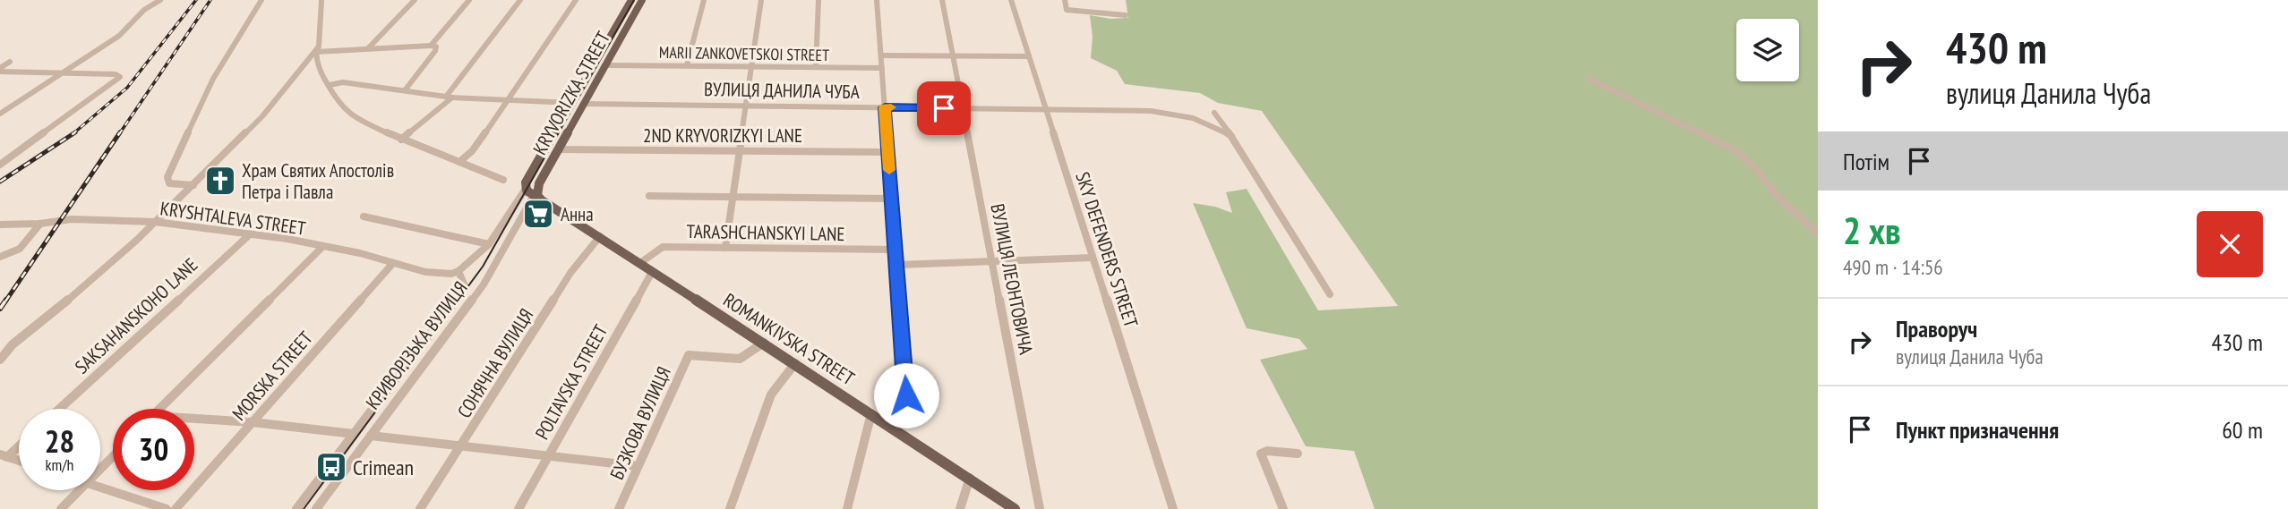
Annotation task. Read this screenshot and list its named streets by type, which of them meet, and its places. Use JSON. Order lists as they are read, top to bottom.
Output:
{
  "streets": {
    "main road": ["KRYVORIZKA STREET", "ROMANKIVSKA STREET"],
    "street": [
      "MARII ZANKOVETSKOI STREET",
      "ВУЛИЦЯ ДАНИЛА ЧУБА",
      "2ND KRYVORIZKYI LANE",
      "KRYSHTALEVA STREET",
      "TARASHCHANSKYI LANE",
      "SKY DEFENDERS STREET",
      "ВУЛИЦЯ ЛЕОНТОВИЧА",
      "SAKSAHANSKOHO LANE",
      "КРИВОРІЗЬКА ВУЛИЦЯ",
      "СОНЯЧНА ВУЛИЦЯ",
      "MORSKA STREET",
      "POLTAVSKA STREET",
      "БУЗКОВА ВУЛИЦЯ"
    ]
  },
  "crossings": [
    ["MARII ZANKOVETSKOI STREET", "KRYVORIZKA STREET"],
    ["ВУЛИЦЯ ДАНИЛА ЧУБА", "KRYVORIZKA STREET"],
    ["ВУЛИЦЯ ДАНИЛА ЧУБА", "SKY DEFENDERS STREET"],
    ["ВУЛИЦЯ ДАНИЛА ЧУБА", "ВУЛИЦЯ ЛЕОНТОВИЧА"],
    ["KRYVORIZKA STREET", "2ND KRYVORIZKYI LANE"],
    ["KRYVORIZKA STREET", "ROMANKIVSKA STREET"],
    ["KRYVORIZKA STREET", "КРИВОРІЗЬКА ВУЛИЦЯ"],
    ["KRYSHTALEVA STREET", "SAKSAHANSKOHO LANE"],
    ["KRYSHTALEVA STREET", "MORSKA STREET"],
    ["TARASHCHANSKYI LANE", "ROMANKIVSKA STREET"],
    ["ROMANKIVSKA STREET", "КРИВОРІЗЬКА ВУЛИЦЯ"],
    ["ROMANKIVSKA STREET", "СОНЯЧНА ВУЛИЦЯ"],
    ["ROMANKIVSKA STREET", "POLTAVSKA STREET"],
    ["ROMANKIVSKA STREET", "БУЗКОВА ВУЛИЦЯ"]
  ],
  "places": {
    "church": ["Храм Святих Апостолів Петра і Павла"],
    "supermarket": ["Анна"],
    "bus stop": ["Crimean"]
  },
  "page": {
    "turn": ["430 m", "вулиця Данила Чуба"],
    "then": "Потім",
    "heading": ["2 хв", "490 m · 14:56"],
    "list": [
      {
        "name": "Праворуч",
        "note": "вулиця Данила Чуба",
        "value": "430 m"
      },
      {
        "name": "Пункт призначення",
        "value": "60 m"
      }
    ],
    "speed": "28 km/h",
    "limit": "30"
  }
}
